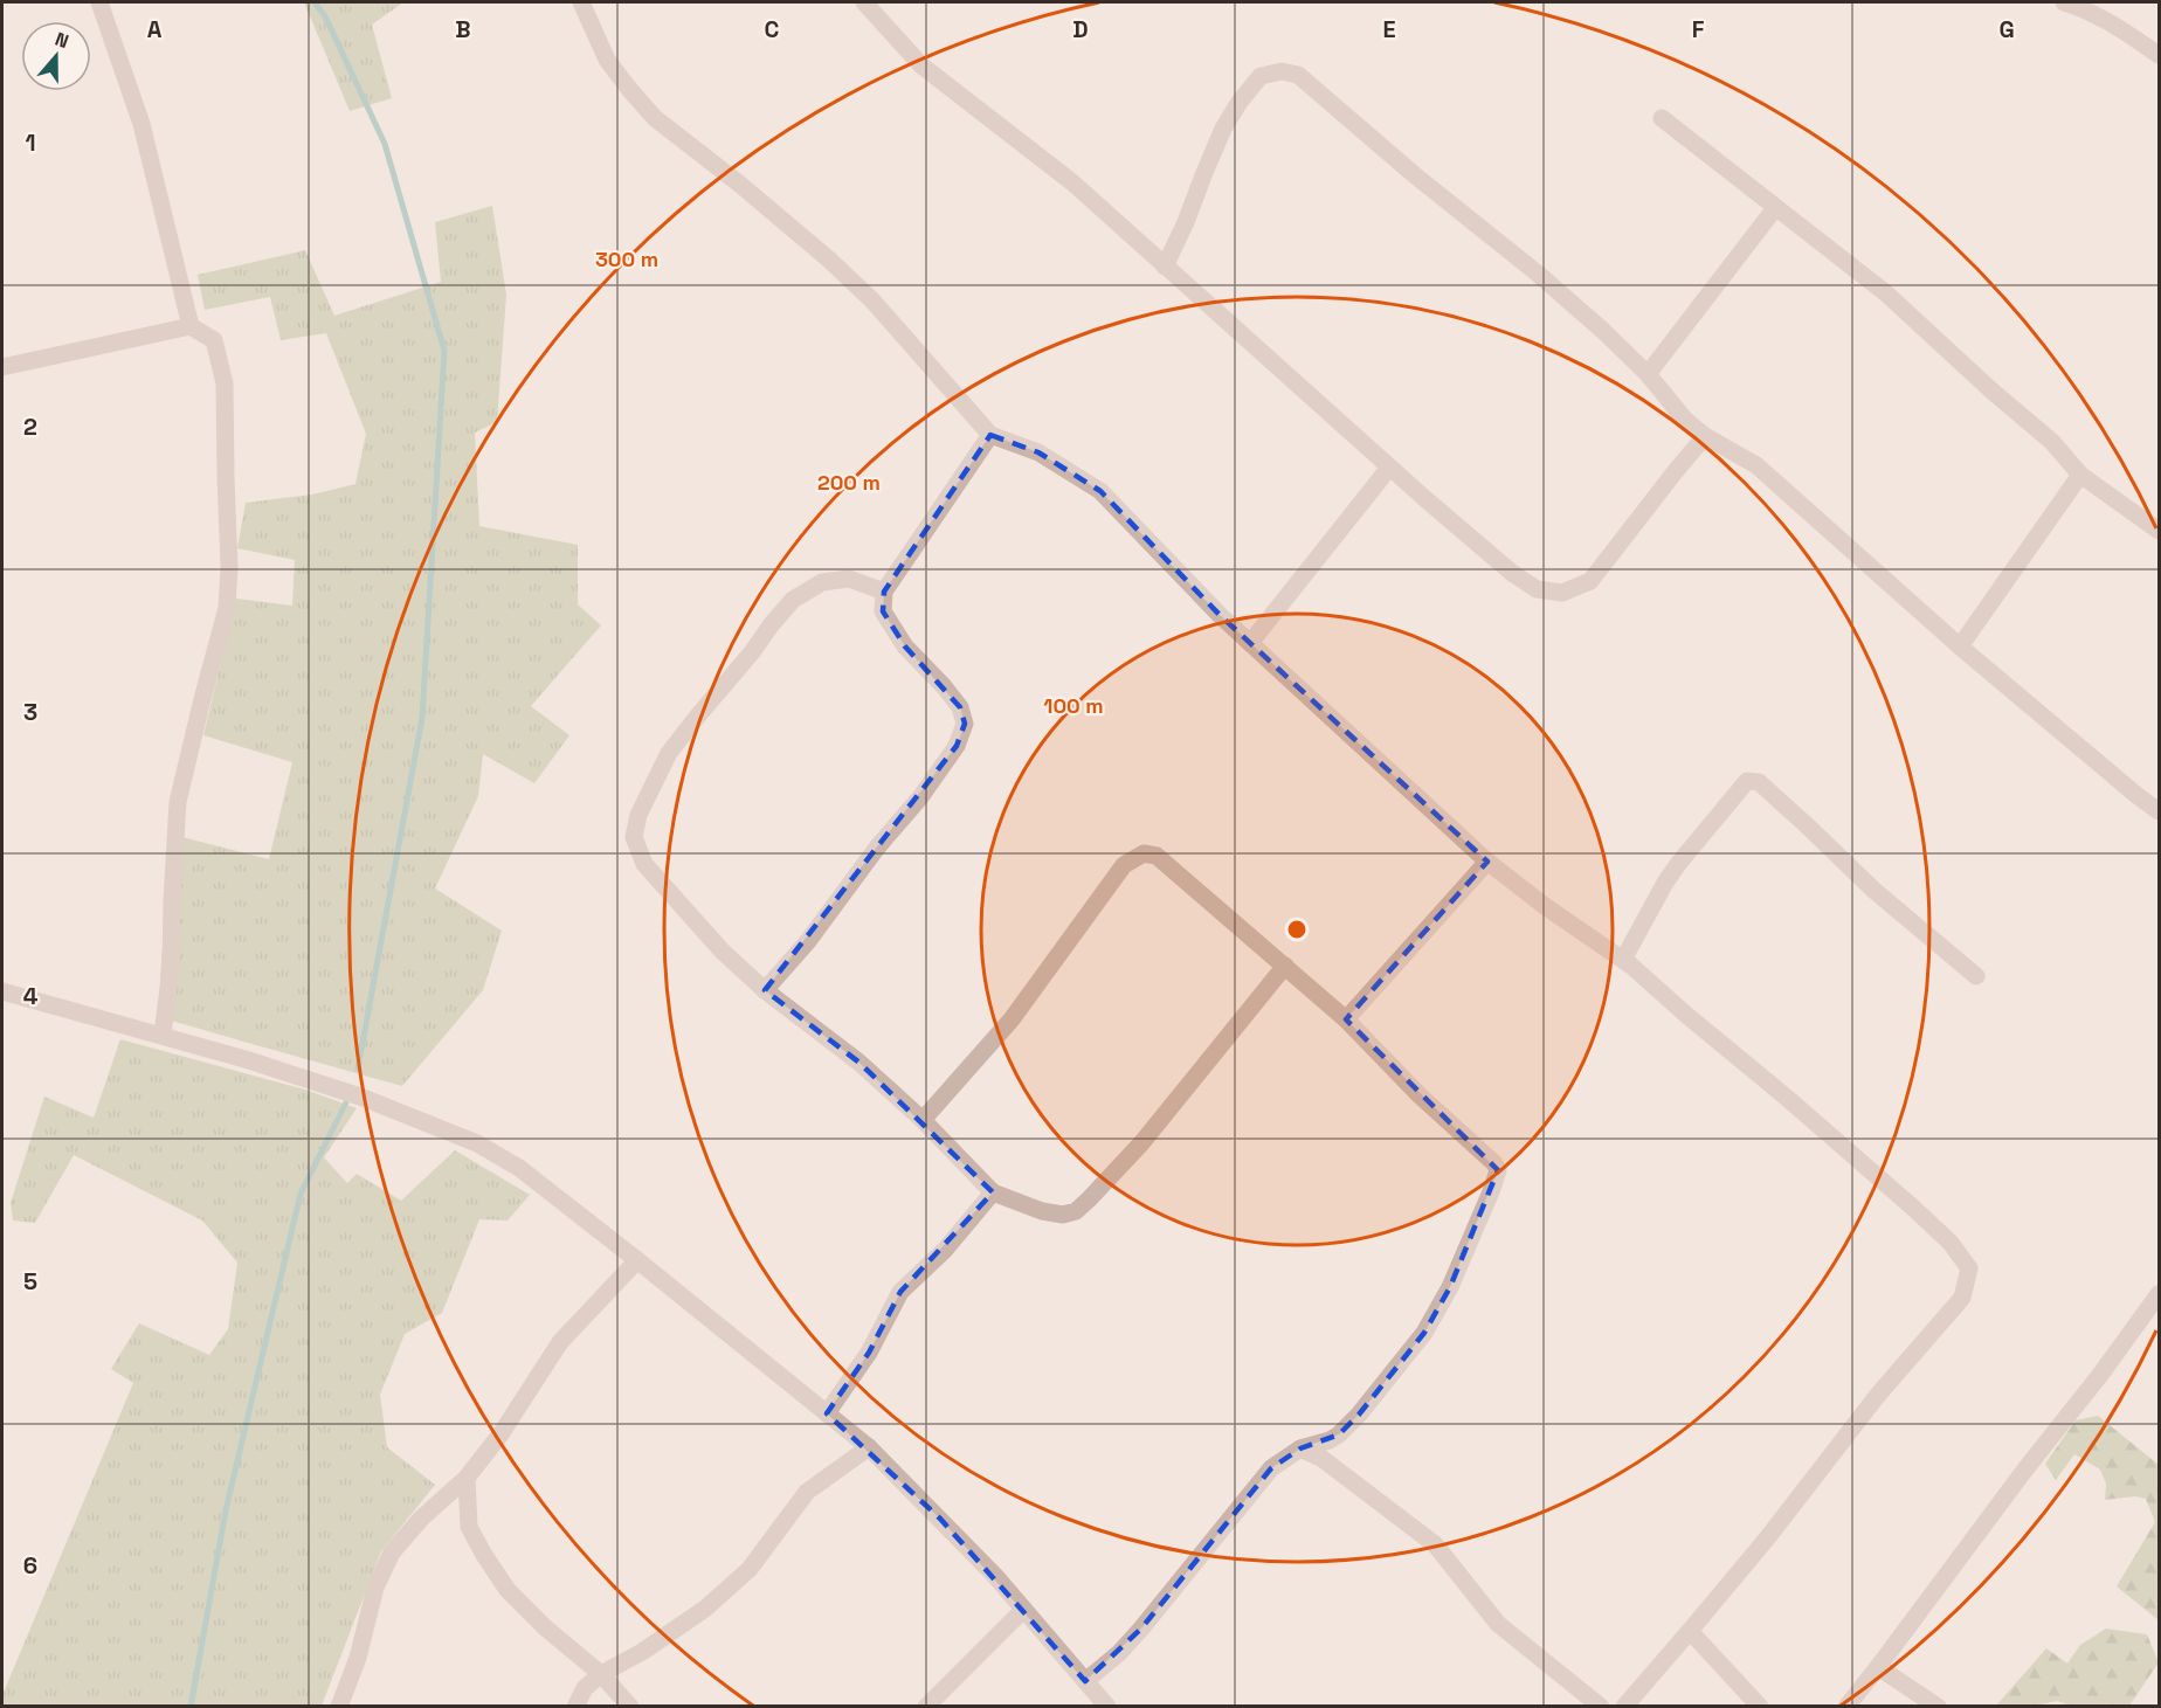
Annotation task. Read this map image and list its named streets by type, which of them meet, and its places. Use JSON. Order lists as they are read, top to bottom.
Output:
{
  "north": "top",
  "grid": {
    "columns": [
      "A",
      "B",
      "C",
      "D",
      "E",
      "F",
      "G"
    ],
    "rows": [
      "1",
      "2",
      "3",
      "4",
      "5",
      "6"
    ]
  },
  "rings": ["300 m", "200 m", "100 m"]
}
